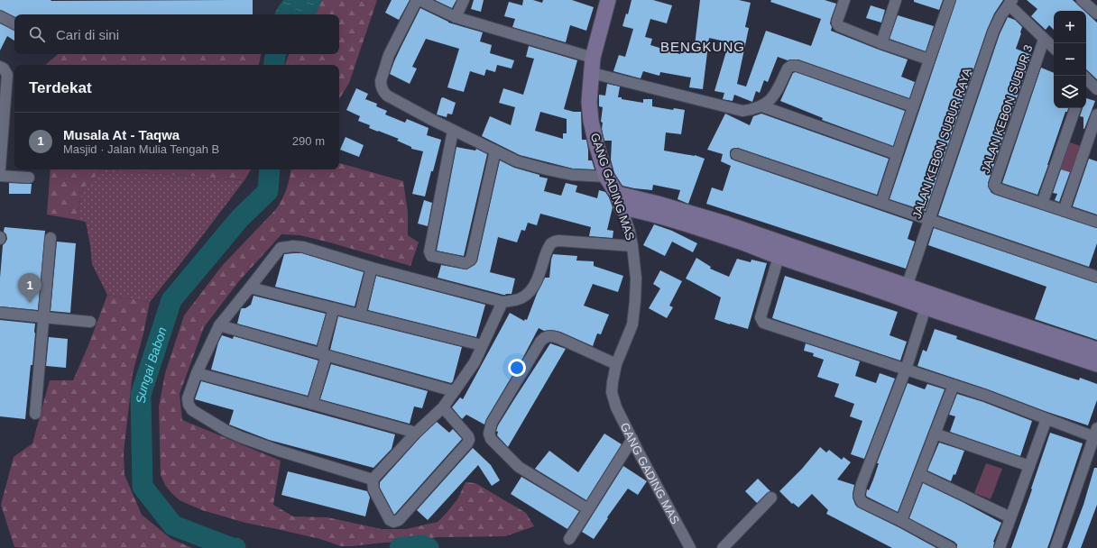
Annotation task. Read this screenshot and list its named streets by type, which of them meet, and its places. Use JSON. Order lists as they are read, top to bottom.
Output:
{
  "streets": {
    "street": ["JALAN KEBON SUBUR 3", "JALAN KEBON SUBUR RAYA", "GANG GADING MAS"]
  },
  "districts": ["BENGKUNG"],
  "water": ["Sungai Babon"],
  "page": {
    "map_buttons": ["+", "−"],
    "search": "Cari di sini",
    "heading": "Terdekat",
    "list": [
      {
        "mark": "1",
        "name": "Musala At - Taqwa",
        "note": "Masjid · Jalan Mulia Tengah B",
        "value": "290 m"
      }
    ],
    "pins": "1"
  }
}
